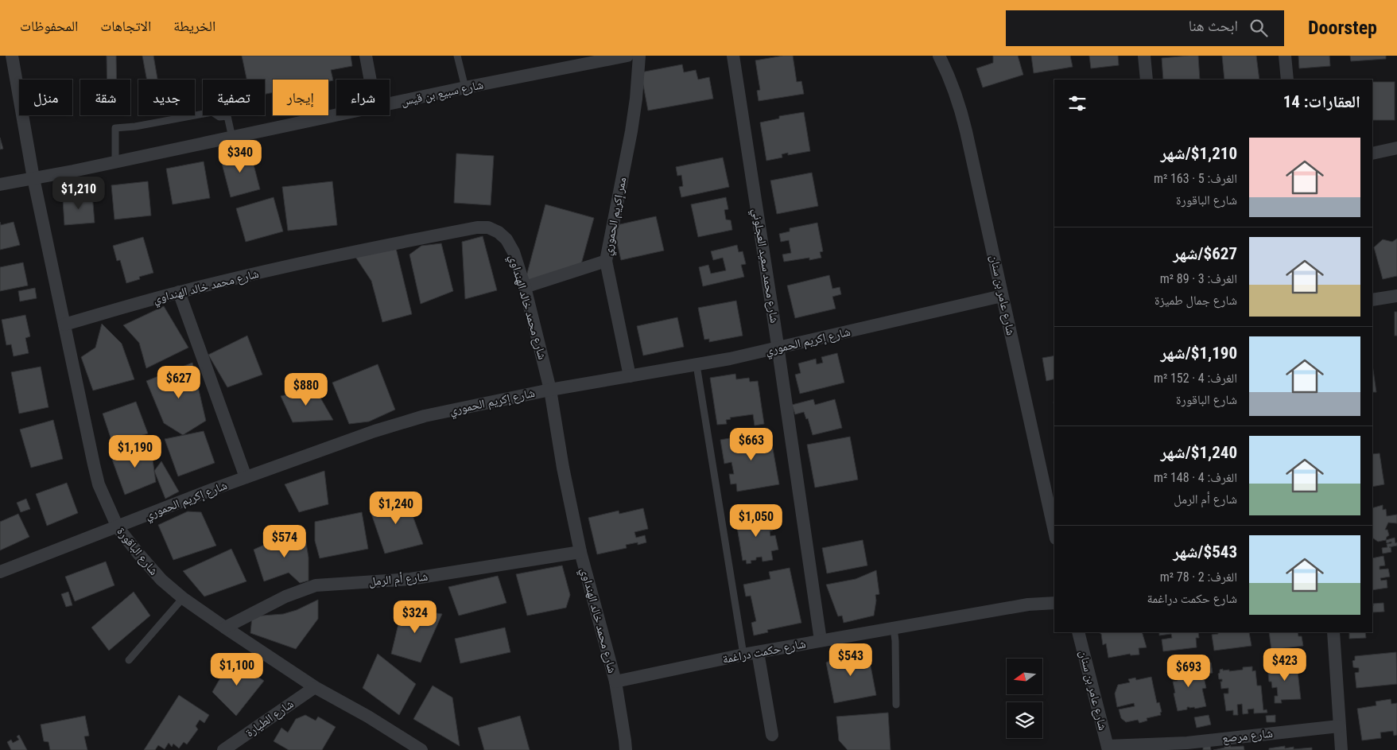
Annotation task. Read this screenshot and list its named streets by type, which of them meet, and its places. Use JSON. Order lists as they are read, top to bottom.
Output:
{
  "streets": {
    "street": [
      "شارع سبيع بن قيس",
      "ممر إكريم الحموري",
      "شارع محمد سعيد العجلوني",
      "شارع محمد خالد الهنداوي",
      "شارع عامر بن سنان",
      "شارع إكريم الحموري",
      "شارع الباقورة",
      "شارع أم الرمل",
      "شارع حكمت دراغمة",
      "شارع الطيارة",
      "شارع مرصع"
    ]
  },
  "crossings": [
    ["شارع سبيع بن قيس", "شارع الباقورة"],
    ["ممر إكريم الحموري", "شارع إكريم الحموري"],
    ["شارع محمد سعيد العجلوني", "شارع إكريم الحموري"],
    ["شارع محمد سعيد العجلوني", "شارع حكمت دراغمة"],
    ["شارع محمد خالد الهنداوي", "شارع إكريم الحموري"],
    ["شارع محمد خالد الهنداوي", "شارع الباقورة"],
    ["شارع محمد خالد الهنداوي", "شارع أم الرمل"],
    ["شارع محمد خالد الهنداوي", "شارع حكمت دراغمة"],
    ["شارع عامر بن سنان", "شارع إكريم الحموري"],
    ["شارع عامر بن سنان", "شارع مرصع"],
    ["شارع إكريم الحموري", "شارع الباقورة"],
    ["شارع الباقورة", "شارع أم الرمل"],
    ["شارع الباقورة", "شارع الطيارة"]
  ],
  "north": "left",
  "page": {
    "header": "Doorstep",
    "search": "ابحث هنا",
    "nav": ["الخريطة", "الاتجاهات", "المحفوظات"],
    "chip": [
      "شراء",
      "إيجار",
      "تصفية",
      "جديد",
      "شقة",
      "منزل"
    ],
    "heading": "العقارات: 14",
    "list": [
      {
        "name": "$1,210/شهر",
        "note": "الغرف: 5 · 163 m² · شارع الباقورة"
      },
      {
        "name": "$627/شهر",
        "note": "الغرف: 3 · 89 m² · شارع جمال طميزة"
      },
      {
        "name": "$1,190/شهر",
        "note": "الغرف: 4 · 152 m² · شارع الباقورة"
      },
      {
        "name": "$1,240/شهر",
        "note": "الغرف: 4 · 148 m² · شارع أم الرمل"
      },
      {
        "name": "$543/شهر",
        "note": "الغرف: 2 · 78 m² · شارع حكمت دراغمة"
      }
    ],
    "price": [
      "$340",
      "$1,210",
      "$627",
      "$880",
      "$663",
      "$1,190",
      "$1,240",
      "$1,050",
      "$574",
      "$324",
      "$543",
      "$423",
      "$1,100",
      "$693"
    ]
  }
}
